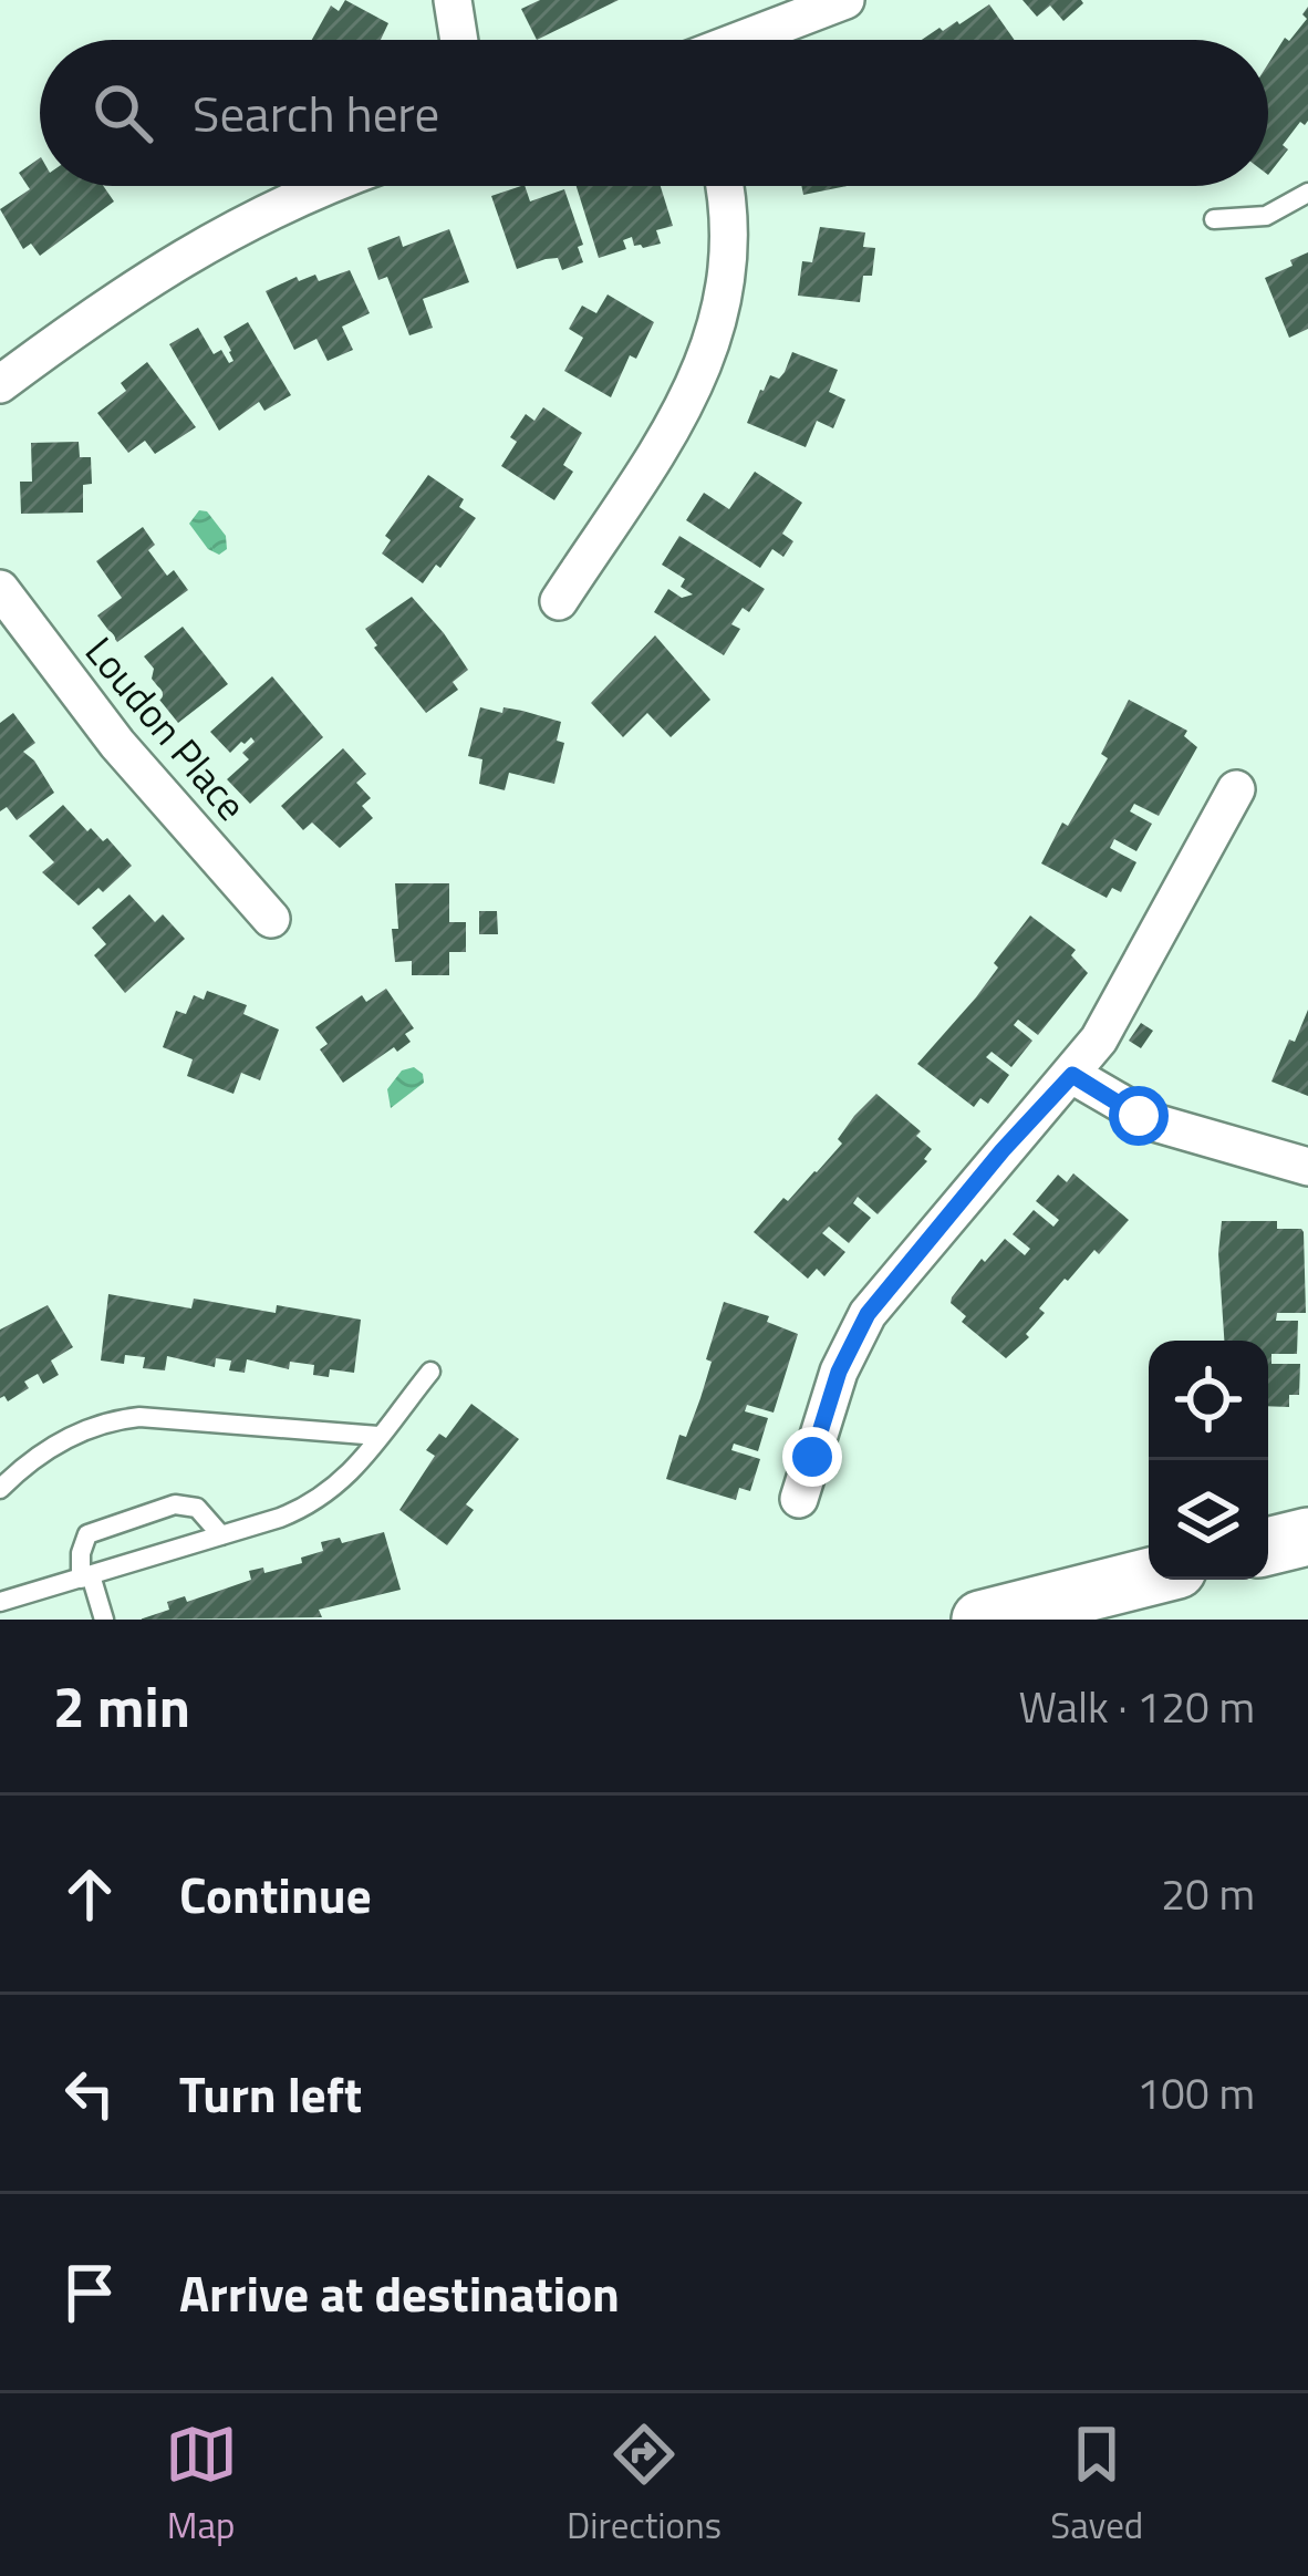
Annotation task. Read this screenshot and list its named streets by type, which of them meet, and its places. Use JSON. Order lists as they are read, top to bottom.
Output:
{
  "streets": {
    "street": ["Loudon Place"]
  },
  "page": {
    "search": "Search here",
    "heading": ["2 min", "Walk · 120 m"],
    "list": [
      ["Continue", "20 m"],
      ["Turn left", "100 m"],
      "Arrive at destination"
    ],
    "nav": ["Map", "Directions", "Saved"]
  }
}
